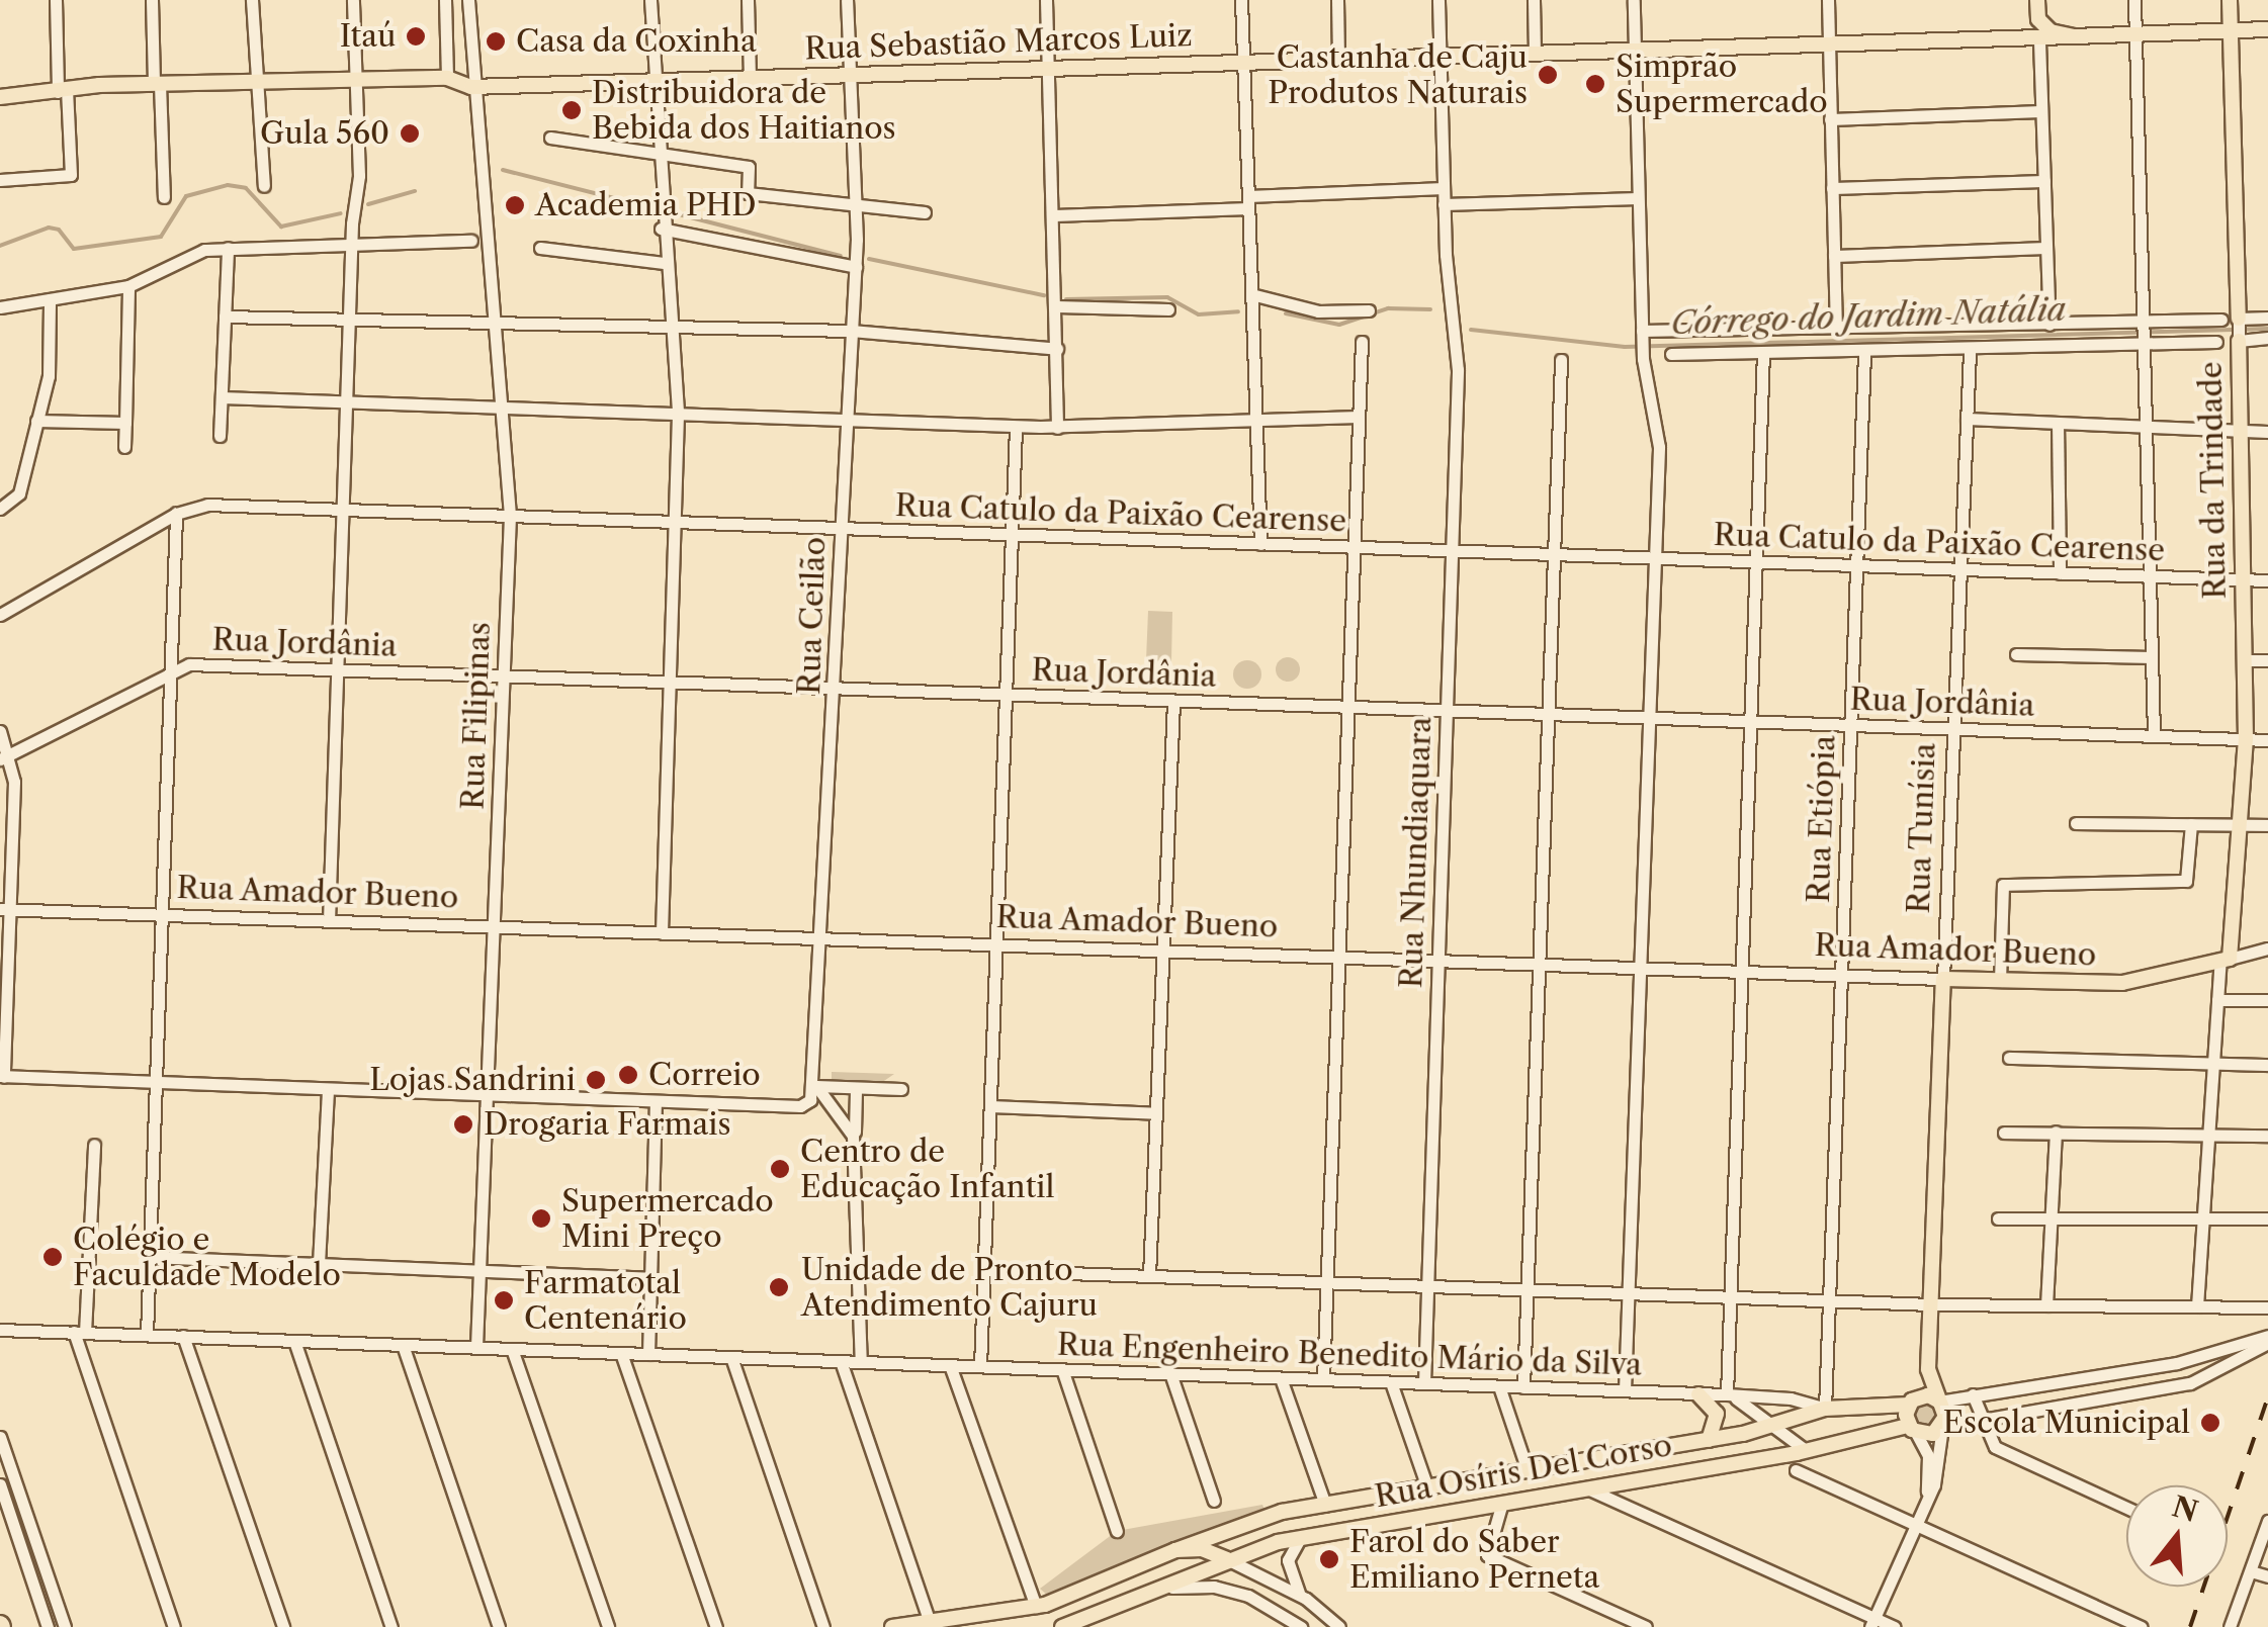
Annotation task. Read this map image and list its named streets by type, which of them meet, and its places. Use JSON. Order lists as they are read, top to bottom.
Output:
{
  "streets": {
    "main road": [
      "Rua Sebastião Marcos Luiz",
      "Rua da Trindade",
      "Rua Tunísia",
      "Rua Amador Bueno",
      "Rua Osíris Del Corso"
    ],
    "street": [
      "Rua Catulo da Paixão Cearense",
      "Rua Ceilão",
      "Rua Jordânia",
      "Rua Filipinas",
      "Rua Etiópia",
      "Rua Nhundiaquara",
      "Rua Engenheiro Benedito Mário da Silva"
    ]
  },
  "crossings": [
    ["Rua Sebastião Marcos Luiz", "Rua da Trindade"],
    ["Rua Sebastião Marcos Luiz", "Rua Ceilão"],
    ["Rua Sebastião Marcos Luiz", "Rua Filipinas"],
    ["Rua Sebastião Marcos Luiz", "Rua Nhundiaquara"],
    ["Rua da Trindade", "Rua Catulo da Paixão Cearense"],
    ["Rua da Trindade", "Rua Jordânia"],
    ["Rua da Trindade", "Rua Amador Bueno"],
    ["Rua Catulo da Paixão Cearense", "Rua Ceilão"],
    ["Rua Catulo da Paixão Cearense", "Rua Filipinas"],
    ["Rua Catulo da Paixão Cearense", "Rua Etiópia"],
    ["Rua Catulo da Paixão Cearense", "Rua Tunísia"],
    ["Rua Catulo da Paixão Cearense", "Rua Nhundiaquara"],
    ["Rua Ceilão", "Rua Jordânia"],
    ["Rua Ceilão", "Rua Amador Bueno"],
    ["Rua Jordânia", "Rua Filipinas"],
    ["Rua Jordânia", "Rua Etiópia"],
    ["Rua Jordânia", "Rua Tunísia"],
    ["Rua Jordânia", "Rua Nhundiaquara"],
    ["Rua Filipinas", "Rua Amador Bueno"],
    ["Rua Filipinas", "Rua Engenheiro Benedito Mário da Silva"],
    ["Rua Etiópia", "Rua Amador Bueno"],
    ["Rua Etiópia", "Rua Engenheiro Benedito Mário da Silva"],
    ["Rua Etiópia", "Rua Osíris Del Corso"],
    ["Rua Tunísia", "Rua Amador Bueno"],
    ["Rua Tunísia", "Rua Osíris Del Corso"],
    ["Rua Nhundiaquara", "Rua Amador Bueno"],
    ["Rua Nhundiaquara", "Rua Engenheiro Benedito Mário da Silva"],
    ["Rua Engenheiro Benedito Mário da Silva", "Rua Osíris Del Corso"]
  ],
  "water": ["Córrego do Jardim Natália"],
  "places": [
    "Itaú",
    "Casa da Coxinha",
    "Castanha de Caju Produtos Naturais",
    "Simprão Supermercado",
    "Distribuidora de Bebida dos Haitianos",
    "Gula 560",
    "Academia PHD",
    "Correio",
    "Lojas Sandrini",
    "Drogaria Farmais",
    "Centro de Educação Infantil",
    "Supermercado Mini Preço",
    "Colégio e Faculdade Modelo",
    "Unidade de Pronto Atendimento Cajuru",
    "Farmatotal Centenário",
    "Escola Municipal",
    "Farol do Saber Emiliano Perneta"
  ],
  "north": "top"
}
